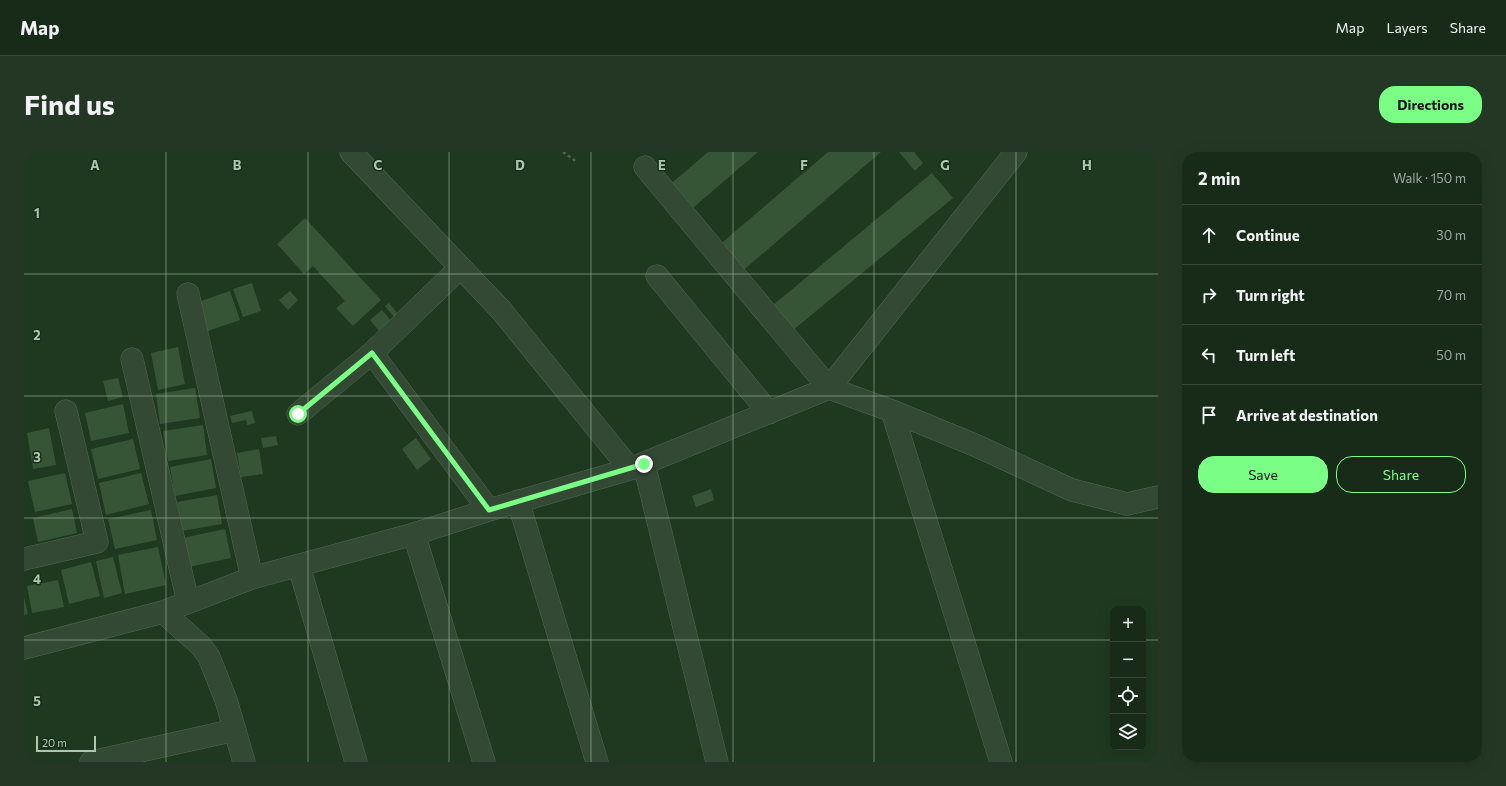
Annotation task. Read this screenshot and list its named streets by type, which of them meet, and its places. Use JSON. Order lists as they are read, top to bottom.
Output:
{
  "scale_bar": "20 m",
  "page": {
    "header": "Map",
    "nav": ["Map", "Layers", "Share"],
    "buttons": [
      "Directions",
      ["Save", "Share"]
    ],
    "title": "Find us",
    "heading": ["2 min", "Walk · 150 m"],
    "list": [
      ["Continue", "30 m"],
      ["Turn right", "70 m"],
      ["Turn left", "50 m"],
      "Arrive at destination"
    ],
    "map_buttons": ["+", "−"],
    "scale": "20 m"
  },
  "grid": {
    "columns": [
      "A",
      "B",
      "C",
      "D",
      "E",
      "F",
      "G",
      "H"
    ],
    "rows": [
      "1",
      "2",
      "3",
      "4",
      "5"
    ]
  }
}
